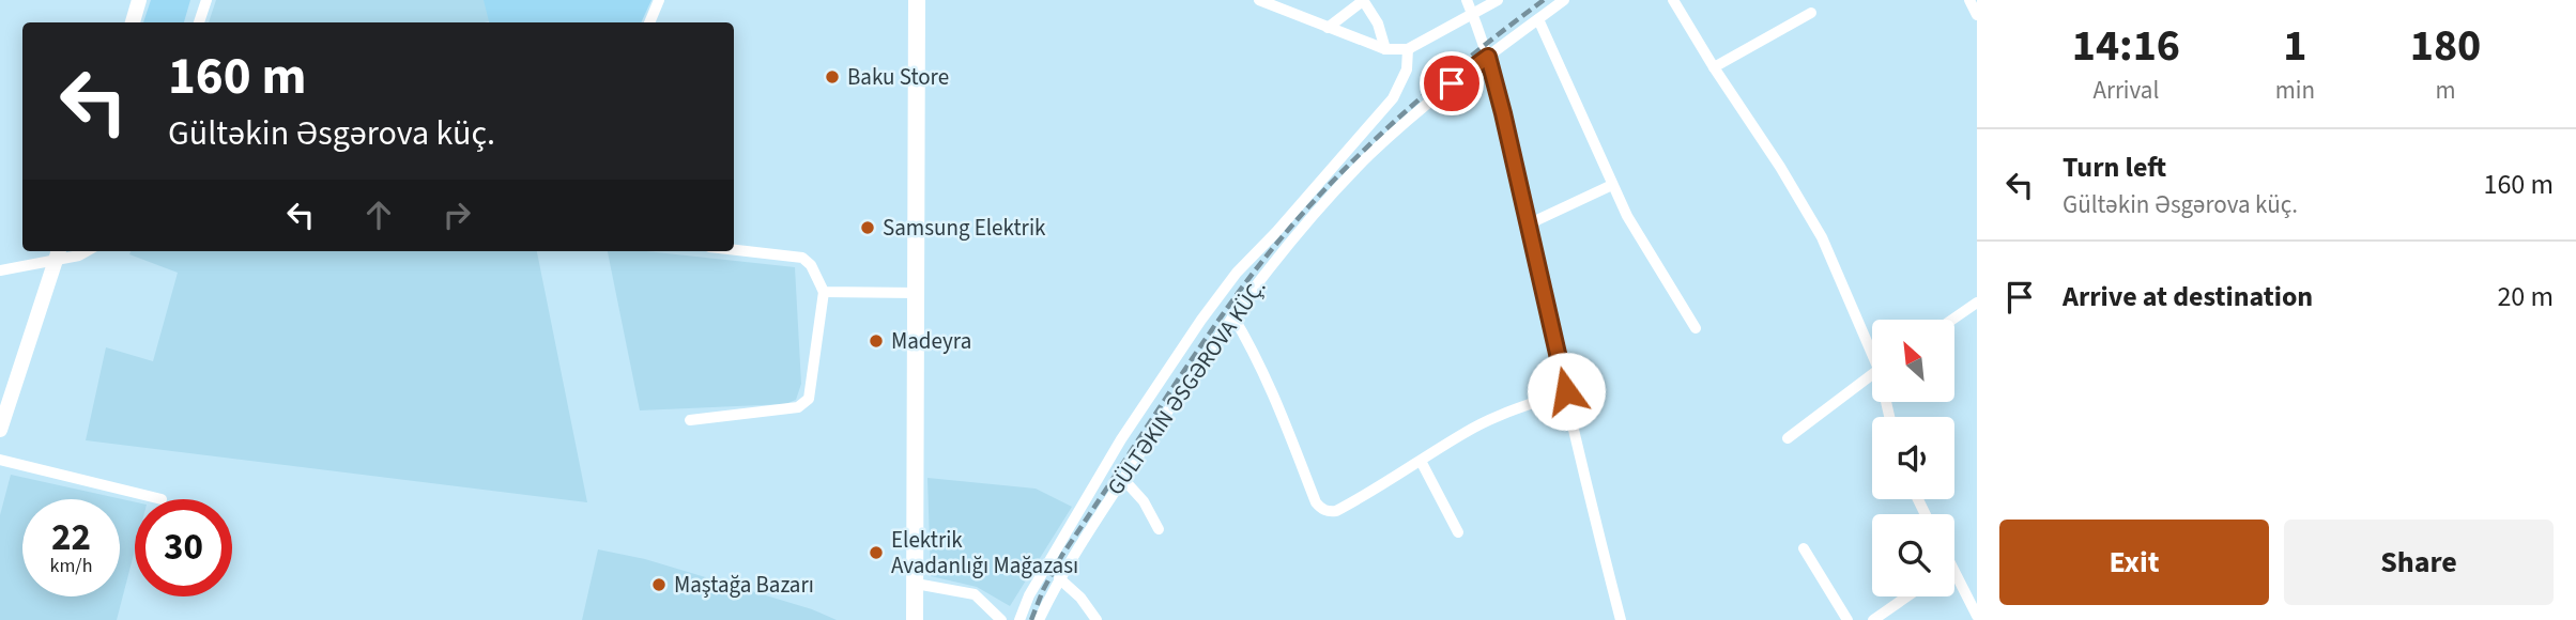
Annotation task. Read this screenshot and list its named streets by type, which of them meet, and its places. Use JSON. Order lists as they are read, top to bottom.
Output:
{
  "streets": {
    "street": ["GÜLTƏKIN ƏSGƏROVA KÜÇ."]
  },
  "places": [
    "Baku Store",
    "Samsung Elektrik",
    "Madeyra",
    "Elektrik Avadanlığı Mağazası",
    "Maştağa Bazarı"
  ],
  "north": "top left",
  "page": {
    "eta": [
      "14:16",
      "Arrival",
      "1",
      "min",
      "180",
      "m"
    ],
    "turn": ["160 m", "Gültəkin Əsgərova küç."],
    "list": [
      {
        "name": "Turn left",
        "note": "Gültəkin Əsgərova küç.",
        "value": "160 m"
      },
      {
        "name": "Arrive at destination",
        "value": "20 m"
      }
    ],
    "speed": "22 km/h",
    "limit": "30",
    "buttons": ["Exit", "Share"]
  }
}
